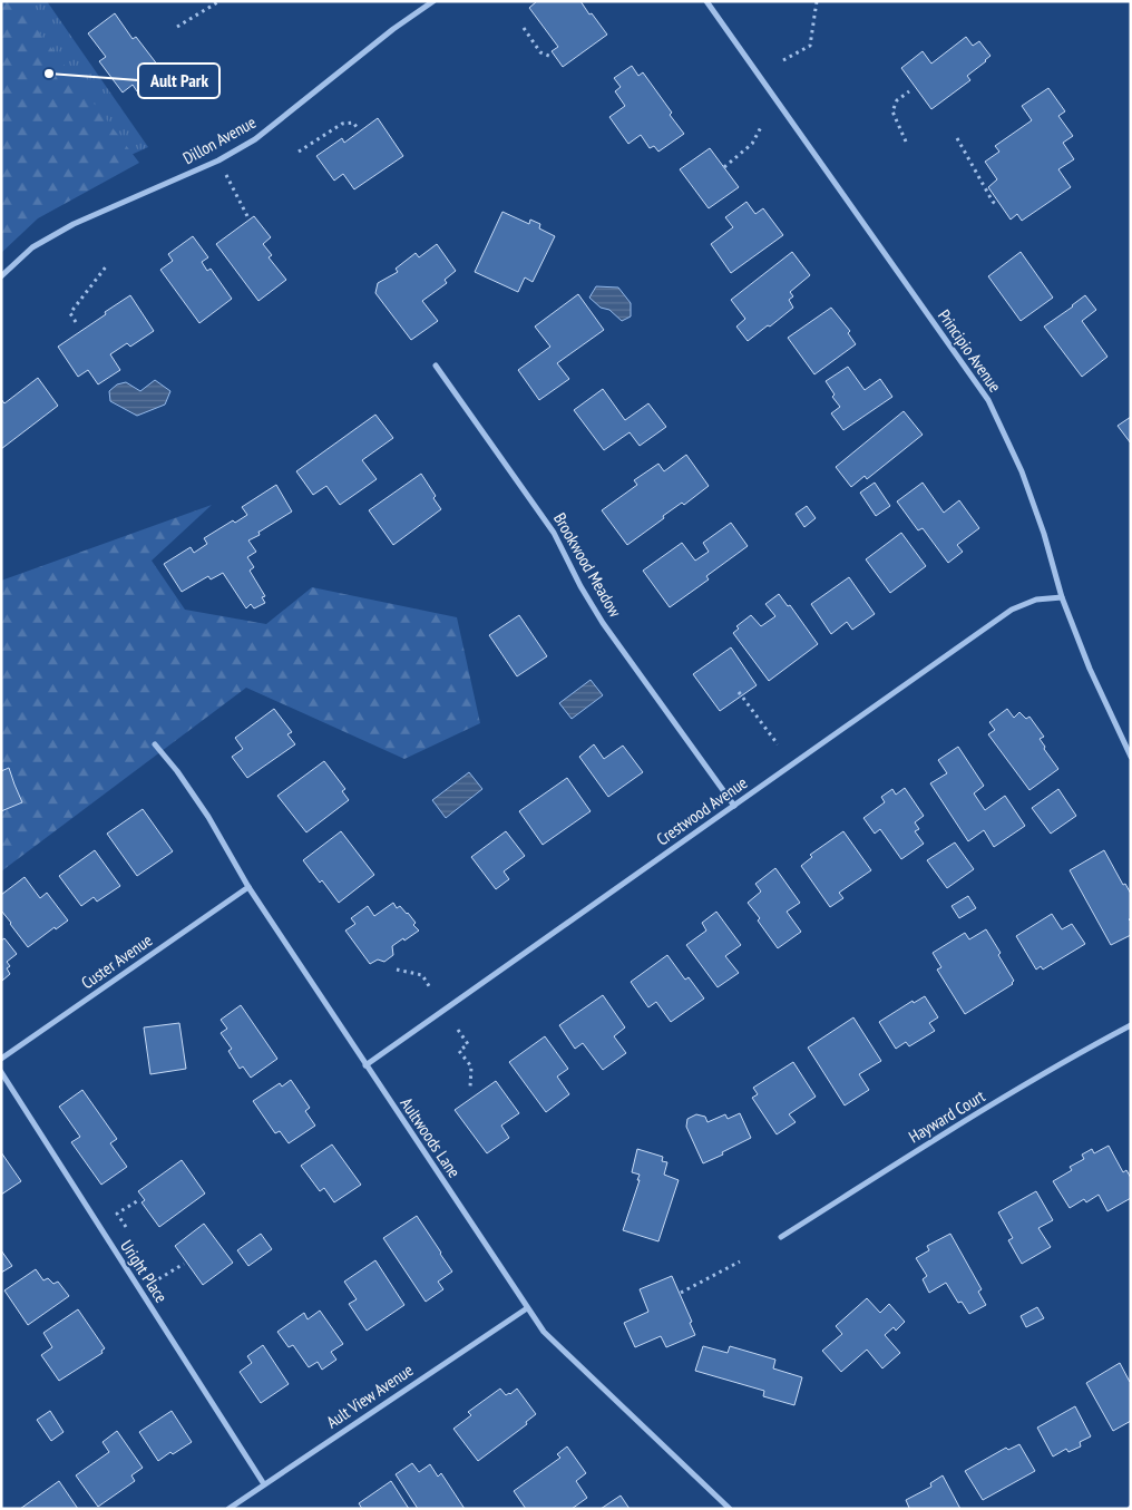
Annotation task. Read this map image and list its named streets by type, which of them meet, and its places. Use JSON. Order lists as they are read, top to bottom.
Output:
{
  "streets": {
    "street": [
      "Dillon Avenue",
      "Principio Avenue",
      "Brookwood Meadow",
      "Crestwood Avenue",
      "Custer Avenue",
      "Hayward Court",
      "Aultwoods Lane",
      "Uright Place",
      "Ault View Avenue"
    ]
  },
  "crossings": [
    ["Principio Avenue", "Crestwood Avenue"],
    ["Brookwood Meadow", "Crestwood Avenue"],
    ["Crestwood Avenue", "Aultwoods Lane"],
    ["Custer Avenue", "Aultwoods Lane"],
    ["Aultwoods Lane", "Ault View Avenue"],
    ["Uright Place", "Ault View Avenue"]
  ],
  "places": ["Ault Park"]
}
